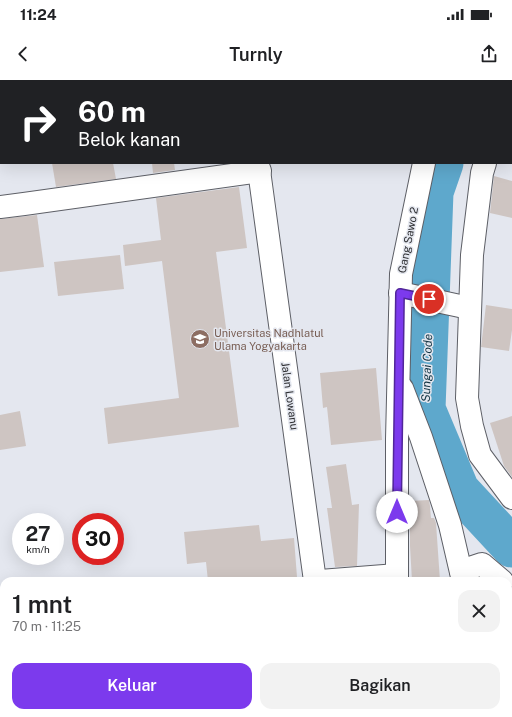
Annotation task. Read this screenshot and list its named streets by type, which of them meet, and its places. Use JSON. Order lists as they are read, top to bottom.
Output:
{
  "streets": {
    "street": ["Gang Sawo 2", "Jalan Lowanu"]
  },
  "water": ["Sungai Code"],
  "places": {
    "school or university": ["Universitas Nadhlatul Ulama Yogyakarta"]
  },
  "page": {
    "status": "11:24",
    "header": "Turnly",
    "turn": ["60 m", "Belok kanan"],
    "speed": "27 km/h",
    "limit": "30",
    "heading": ["1 mnt", "70 m · 11:25"],
    "buttons": ["Keluar", "Bagikan"]
  }
}
